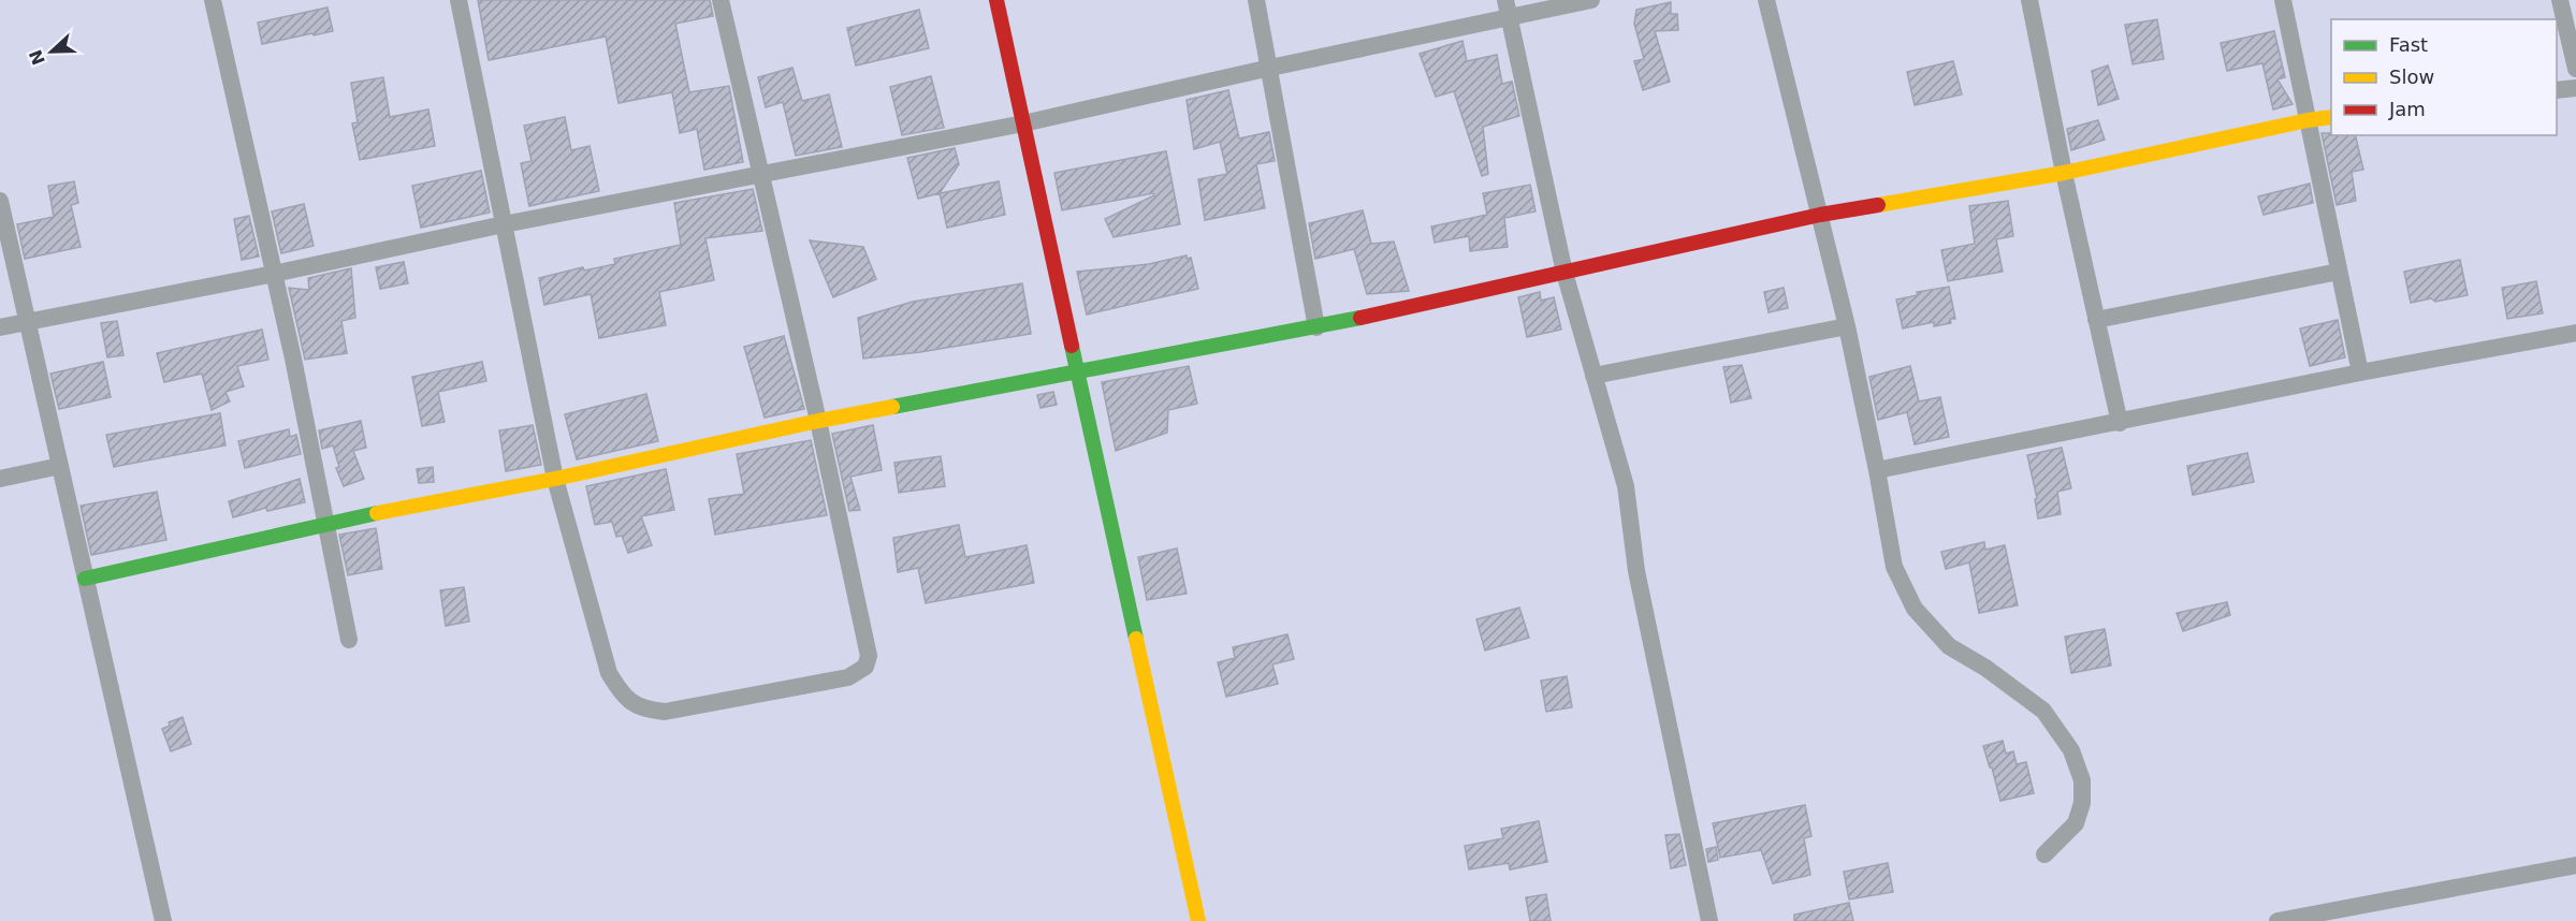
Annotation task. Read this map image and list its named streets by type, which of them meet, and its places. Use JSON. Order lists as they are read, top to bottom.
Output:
{
  "legend": ["Fast", "Slow", "Jam"],
  "north": "left"
}
